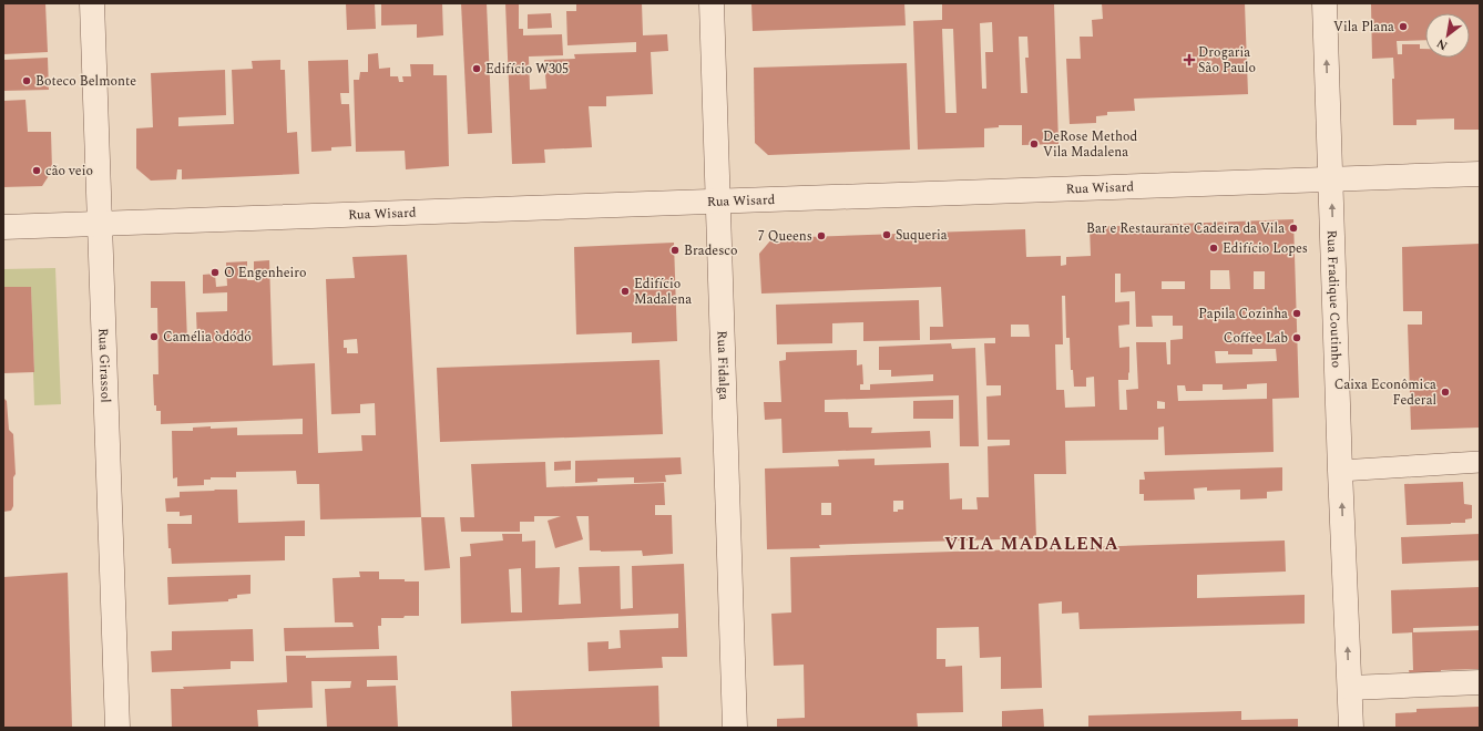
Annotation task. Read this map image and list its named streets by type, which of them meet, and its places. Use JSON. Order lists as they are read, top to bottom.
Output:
{
  "streets": {
    "street": [
      "Rua Wisard",
      "Rua Fradique Coutinho",
      "Rua Girassol",
      "Rua Fidalga"
    ]
  },
  "crossings": [
    ["Rua Wisard", "Rua Fradique Coutinho"],
    ["Rua Wisard", "Rua Girassol"],
    ["Rua Wisard", "Rua Fidalga"]
  ],
  "one_way": ["Rua Fradique Coutinho"],
  "districts": ["VILA MADALENA"],
  "places": {
    "other": [
      "Vila Plana",
      "Edifício W305",
      "Boteco Belmonte",
      "DeRose Method Vila Madalena",
      "cão veio",
      "Bar e Restaurante Cadeira da Vila",
      "Suqueria",
      "7 Queens",
      "Edifício Lopes",
      "Bradesco",
      "O Engenheiro",
      "Edifício Madalena",
      "Papila Cozinha",
      "Camélia òdódó",
      "Coffee Lab",
      "Caixa Econômica Federal"
    ],
    "health": ["Drogaria São Paulo"]
  },
  "north": "bottom left"
}
